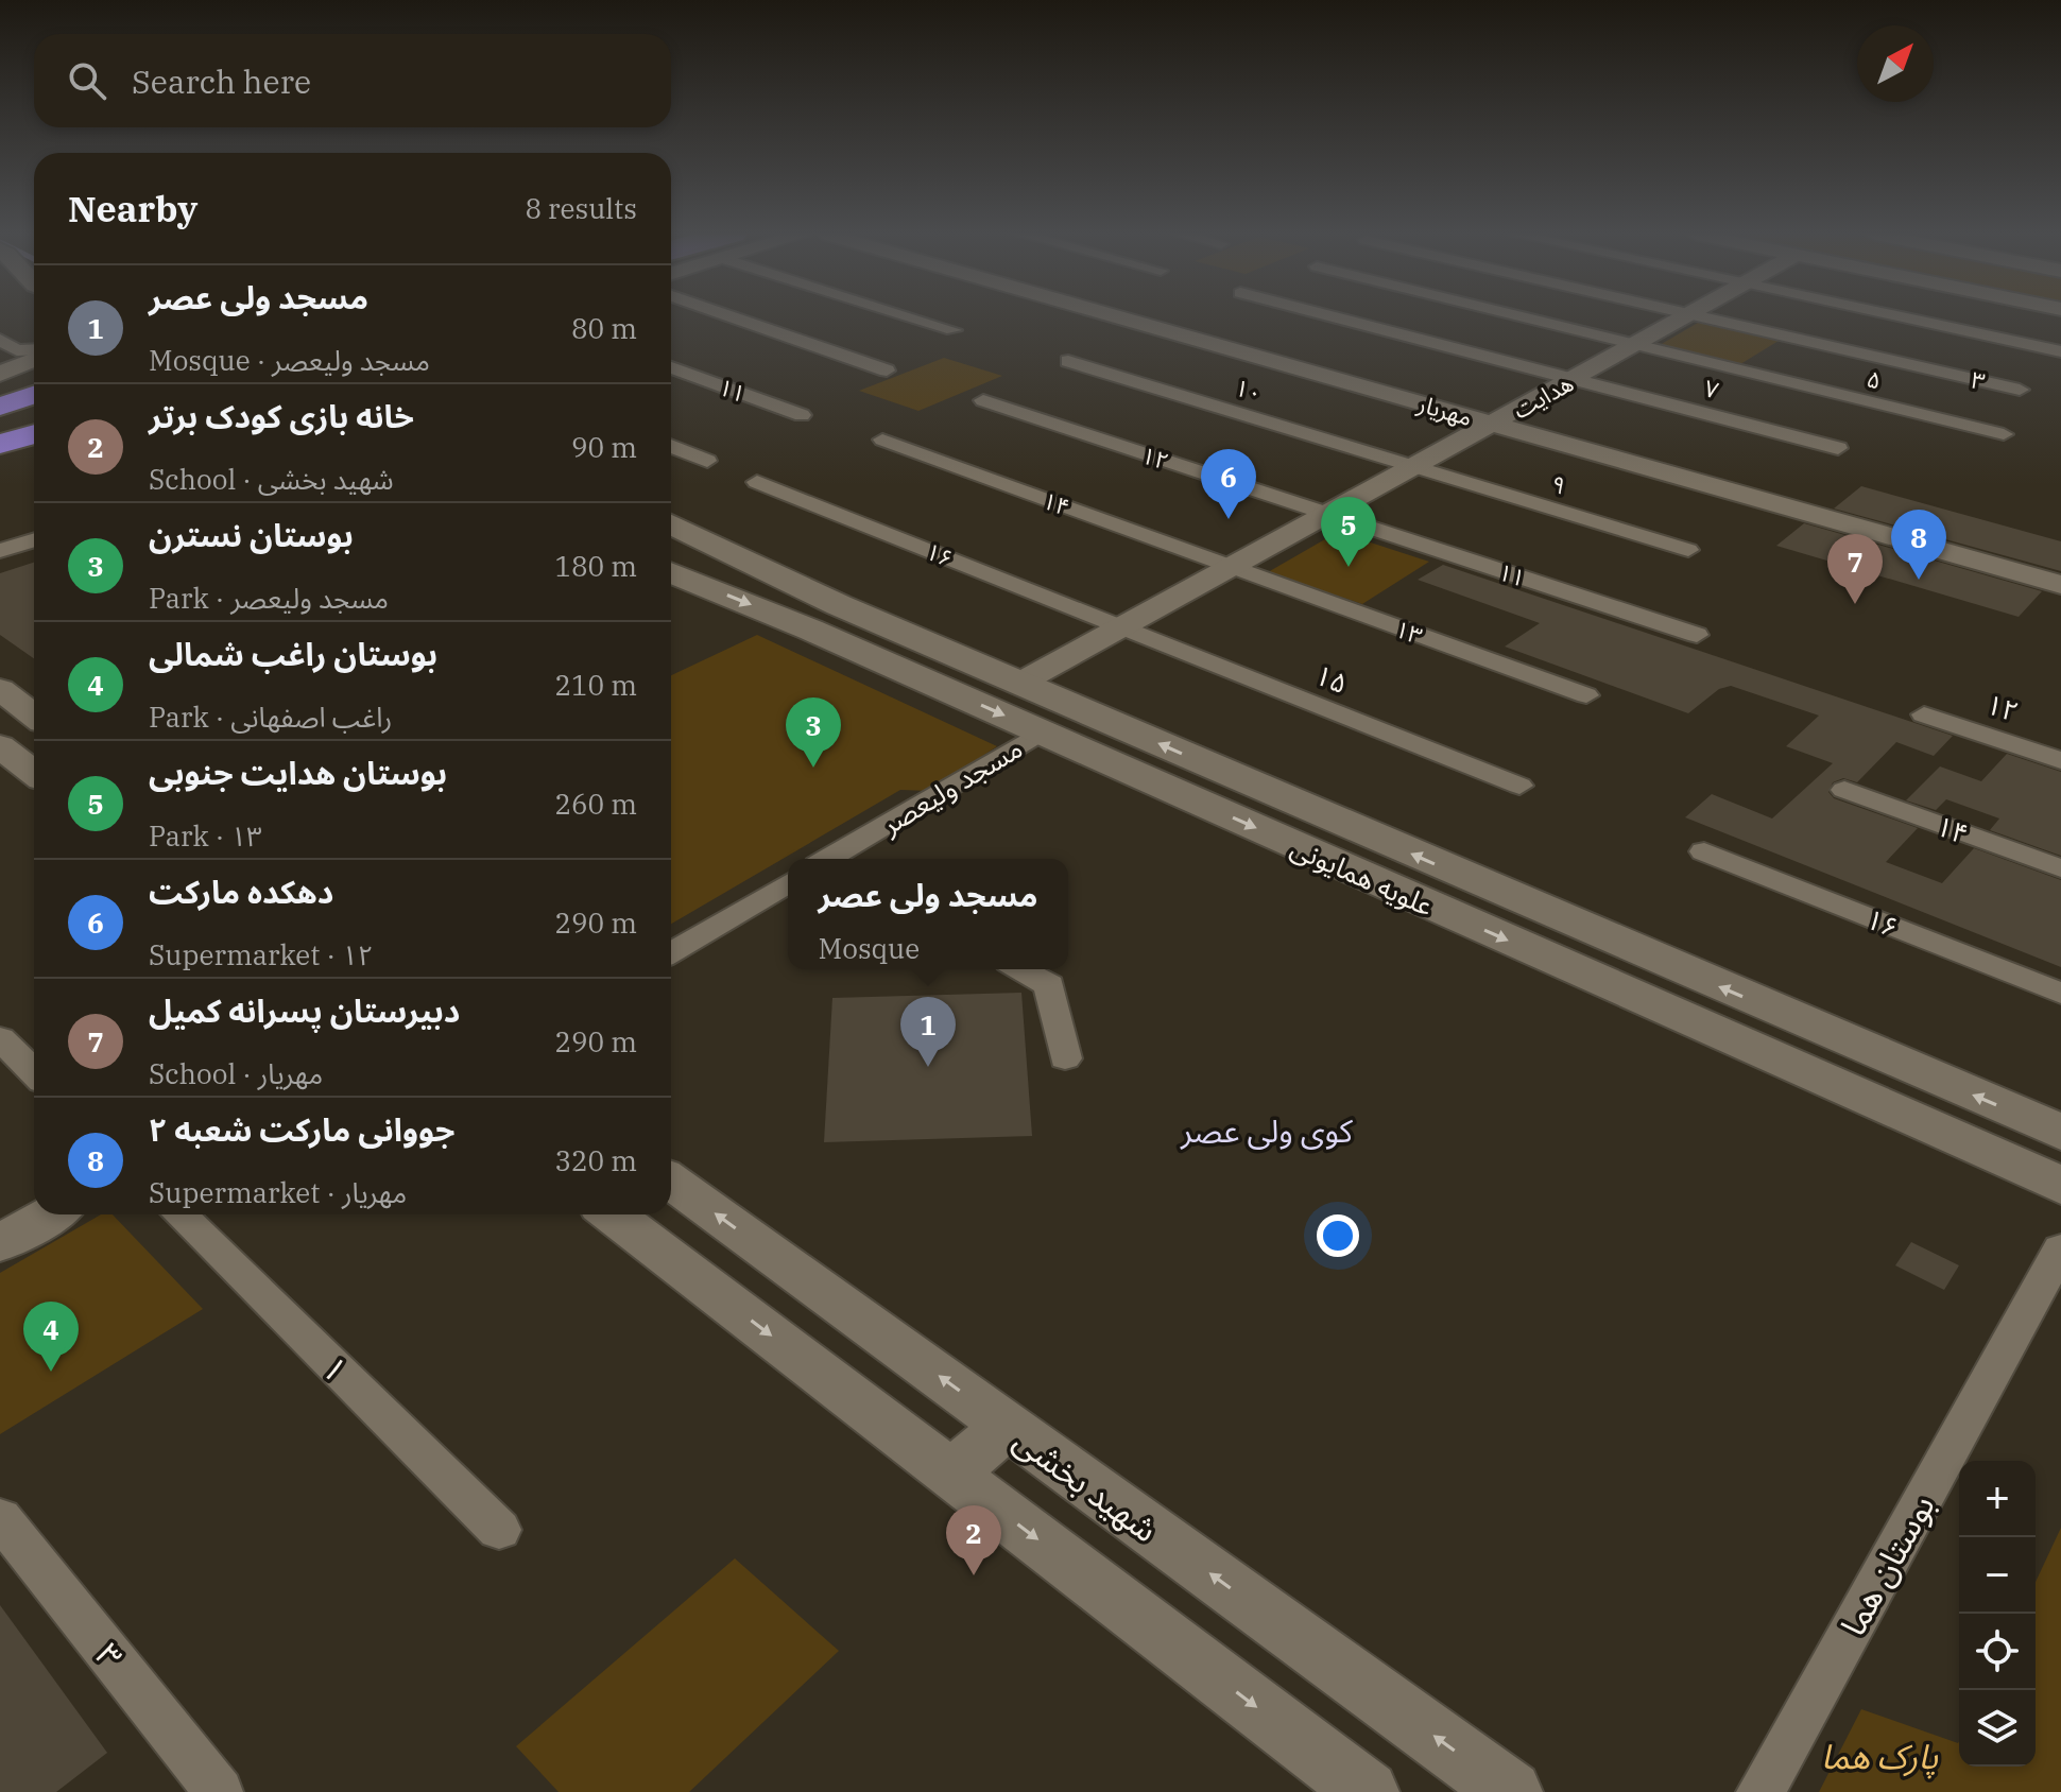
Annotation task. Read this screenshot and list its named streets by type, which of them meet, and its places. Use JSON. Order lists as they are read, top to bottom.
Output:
{
  "streets": {
    "main road": ["علویه همایونی"],
    "street": [
      "۵",
      "۳",
      "۷",
      "۱۱",
      "۱۰",
      "هدایت",
      "مهریار",
      "۱۲",
      "۹",
      "۱۴",
      "۱۶",
      "۱۳",
      "۱۵",
      "مسجد ولیعصر",
      "۱",
      "شهید بخشی",
      "بوستان هما"
    ]
  },
  "crossings": [
    ["۵", "هدایت"],
    ["۷", "هدایت"],
    ["۱۱", "هدایت"],
    ["۱۱", "۱۲"],
    ["۱۰", "هدایت"],
    ["۱۰", "۹"],
    ["هدایت", "مهریار"],
    ["هدایت", "۱۲"],
    ["هدایت", "۹"],
    ["هدایت", "۱۴"],
    ["هدایت", "۱۶"],
    ["هدایت", "۱۳"],
    ["هدایت", "۱۵"],
    ["هدایت", "علویه همایونی"],
    ["۱۴", "۱۳"],
    ["۱۶", "۱۵"],
    ["مسجد ولیعصر", "علویه همایونی"]
  ],
  "districts": ["کوی ولی عصر"],
  "parks": ["پارک هما"],
  "north": "top right",
  "page": {
    "search": "Search here",
    "heading": ["Nearby", "8 results"],
    "list": [
      {
        "mark": "1",
        "name": "مسجد ولی عصر",
        "note": "Mosque · مسجد ولیعصر",
        "value": "80 m"
      },
      {
        "mark": "2",
        "name": "خانه بازی کودک برتر",
        "note": "School · شهید بخشی",
        "value": "90 m"
      },
      {
        "mark": "3",
        "name": "بوستان نسترن",
        "note": "Park · مسجد ولیعصر",
        "value": "180 m"
      },
      {
        "mark": "4",
        "name": "بوستان راغب شمالی",
        "note": "Park · راغب اصفهانی",
        "value": "210 m"
      },
      {
        "mark": "5",
        "name": "بوستان هدایت جنوبی",
        "note": "Park · ۱۳",
        "value": "260 m"
      },
      {
        "mark": "6",
        "name": "دهکده مارکت",
        "note": "Supermarket · ۱۲",
        "value": "290 m"
      },
      {
        "mark": "7",
        "name": "دبیرستان پسرانه کمیل",
        "note": "School · مهریار",
        "value": "290 m"
      },
      {
        "mark": "8",
        "name": "جووانی مارکت شعبه ۲",
        "note": "Supermarket · مهریار",
        "value": "320 m"
      }
    ],
    "pins": [
      "6",
      "5",
      "8",
      "7",
      "3",
      "1",
      "4",
      "2"
    ],
    "popup": ["مسجد ولی عصر", "Mosque"],
    "map_buttons": ["+", "−"]
  }
}
